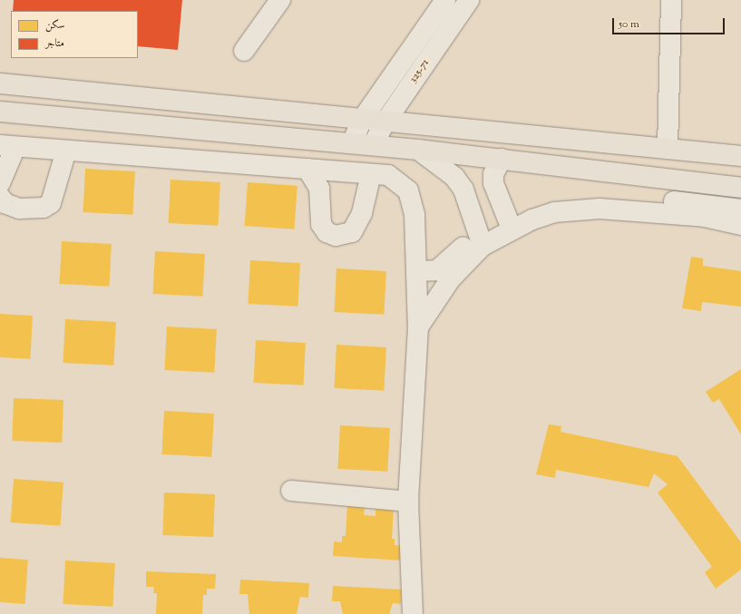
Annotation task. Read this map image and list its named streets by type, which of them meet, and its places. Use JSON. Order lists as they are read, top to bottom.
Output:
{
  "streets": {
    "street": ["325-71"]
  },
  "legend": ["سكن", "متاجر"],
  "scale_bar": "50 m"
}
